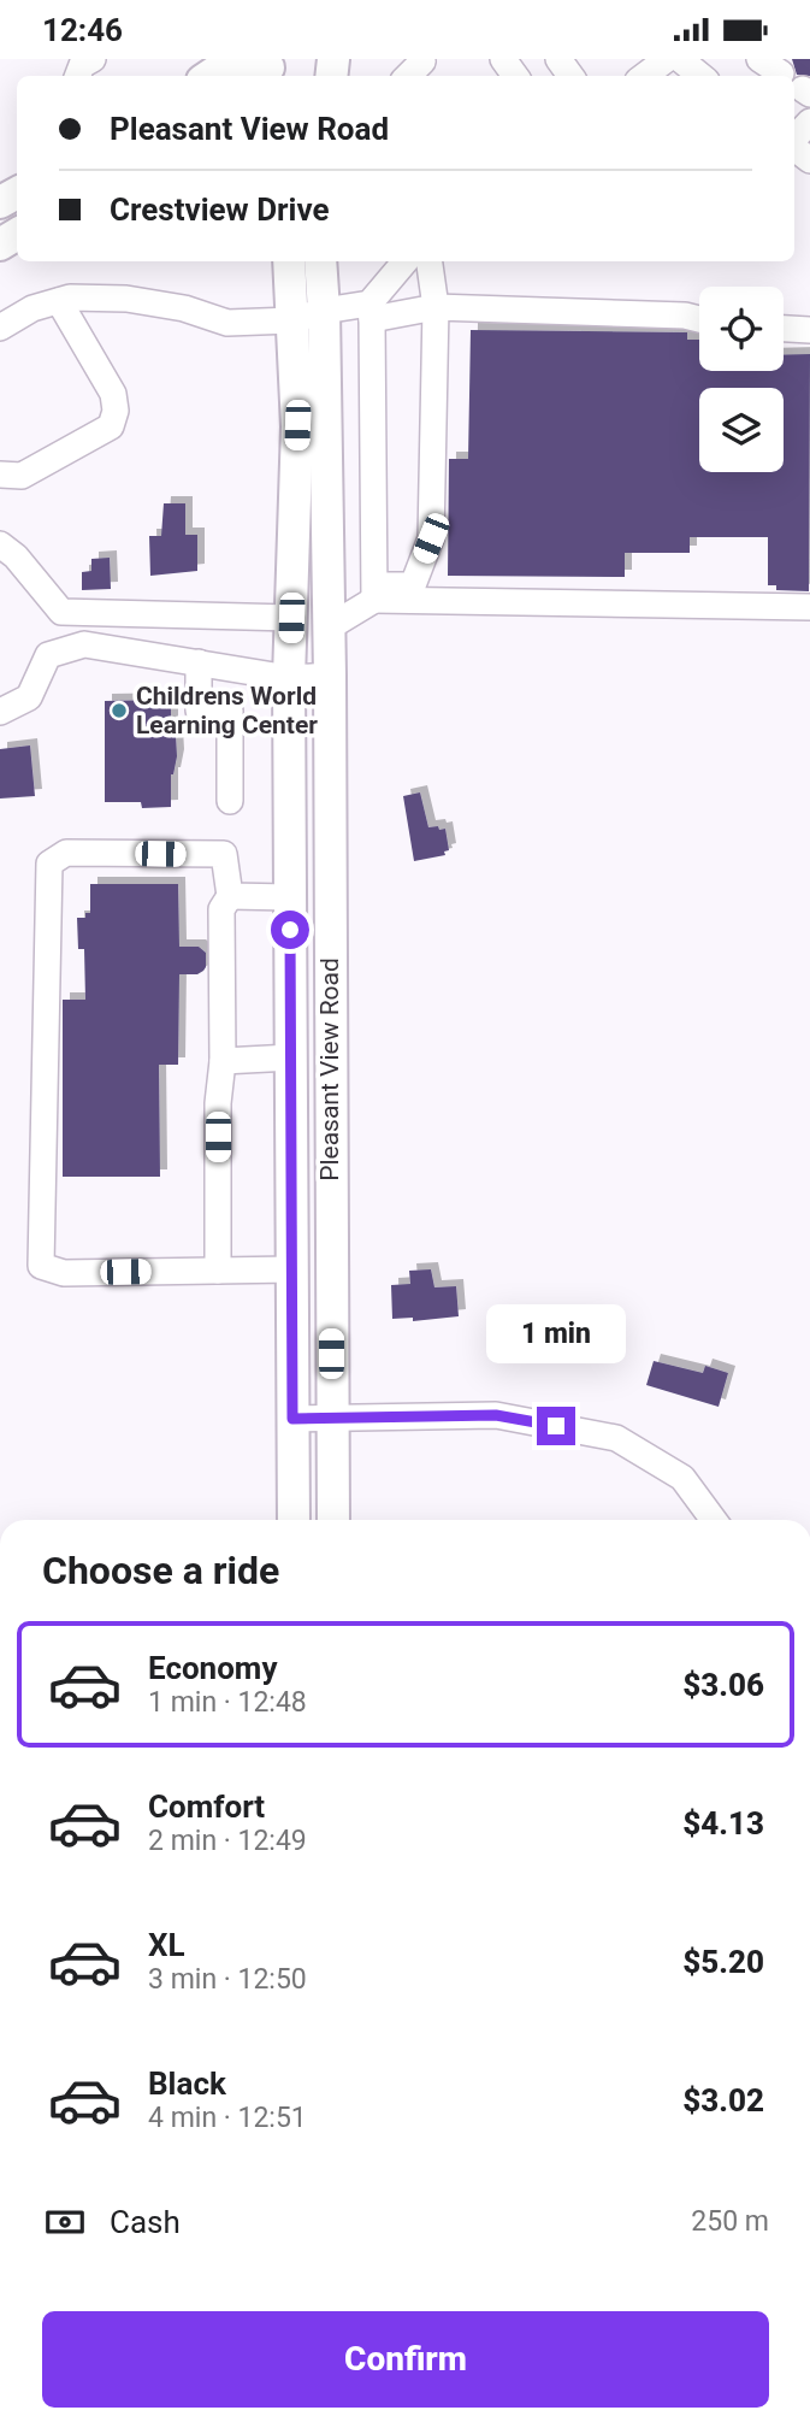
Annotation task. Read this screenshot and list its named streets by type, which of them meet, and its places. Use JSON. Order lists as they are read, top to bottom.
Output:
{
  "streets": {
    "main road": ["Pleasant View Road"]
  },
  "places": ["Childrens World Learning Center"],
  "page": {
    "status": "12:46",
    "banner": ["Pleasant View Road", "Crestview Drive"],
    "bubble": "1 min",
    "heading": "Choose a ride",
    "list": [
      {
        "name": "Economy",
        "note": "1 min · 12:48",
        "value": "$3.06"
      },
      {
        "name": "Comfort",
        "note": "2 min · 12:49",
        "value": "$4.13"
      },
      {
        "name": "XL",
        "note": "3 min · 12:50",
        "value": "$5.20"
      },
      {
        "name": "Black",
        "note": "4 min · 12:51",
        "value": "$3.02"
      }
    ],
    "pay": ["Cash", "250 m"],
    "buttons": "Confirm"
  }
}
